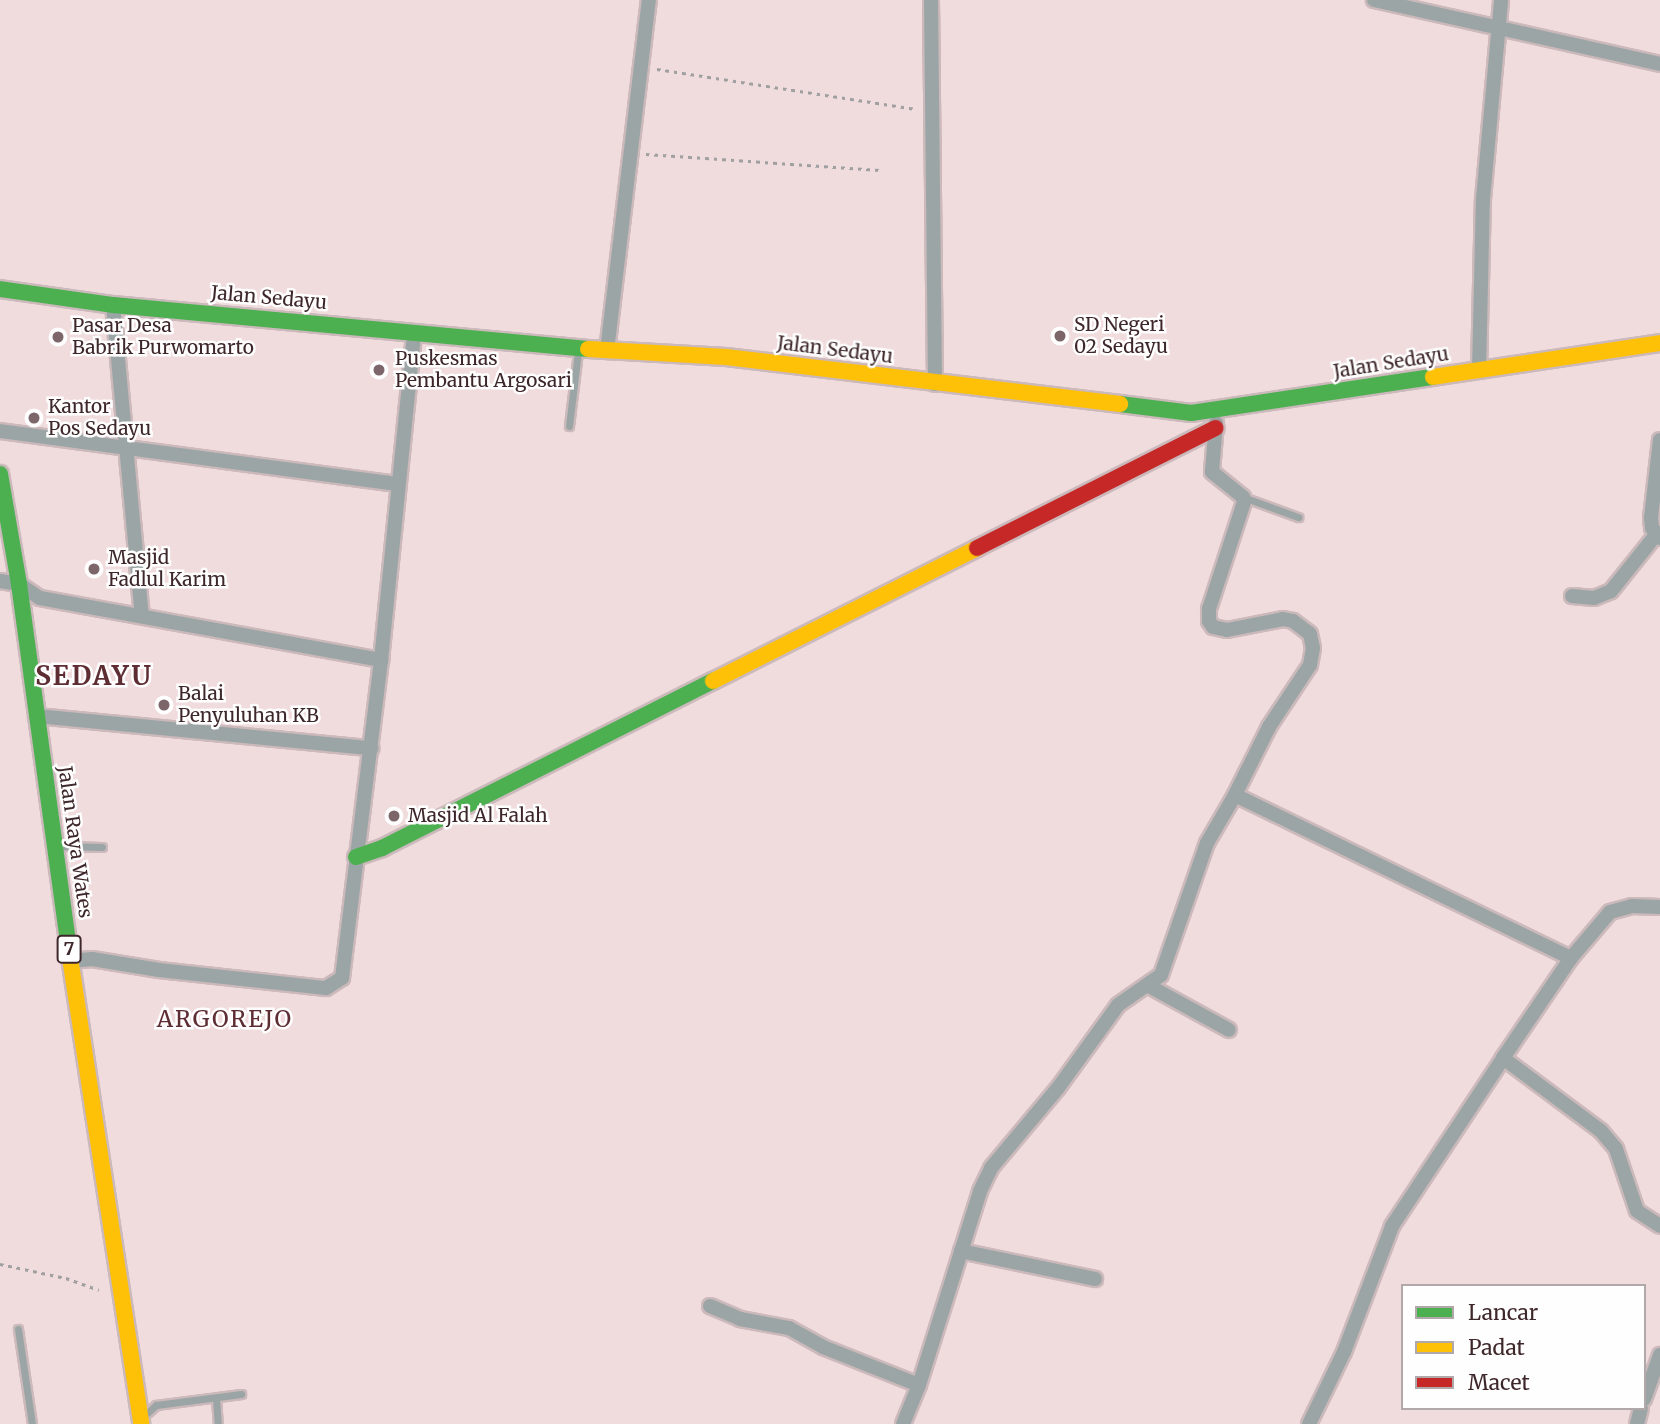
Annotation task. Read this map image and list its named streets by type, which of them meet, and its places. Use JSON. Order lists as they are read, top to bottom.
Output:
{
  "streets": {
    "main road": ["Jalan Sedayu", "Jalan Raya Wates", "7"]
  },
  "districts": ["SEDAYU", "ARGOREJO"],
  "places": [
    "SD Negeri 02 Sedayu",
    "Pasar Desa Babrik Purwomarto",
    "Puskesmas Pembantu Argosari",
    "Kantor Pos Sedayu",
    "Masjid Fadlul Karim",
    "Balai Penyuluhan KB",
    "Masjid Al Falah"
  ],
  "legend": ["Lancar", "Padat", "Macet"]
}
